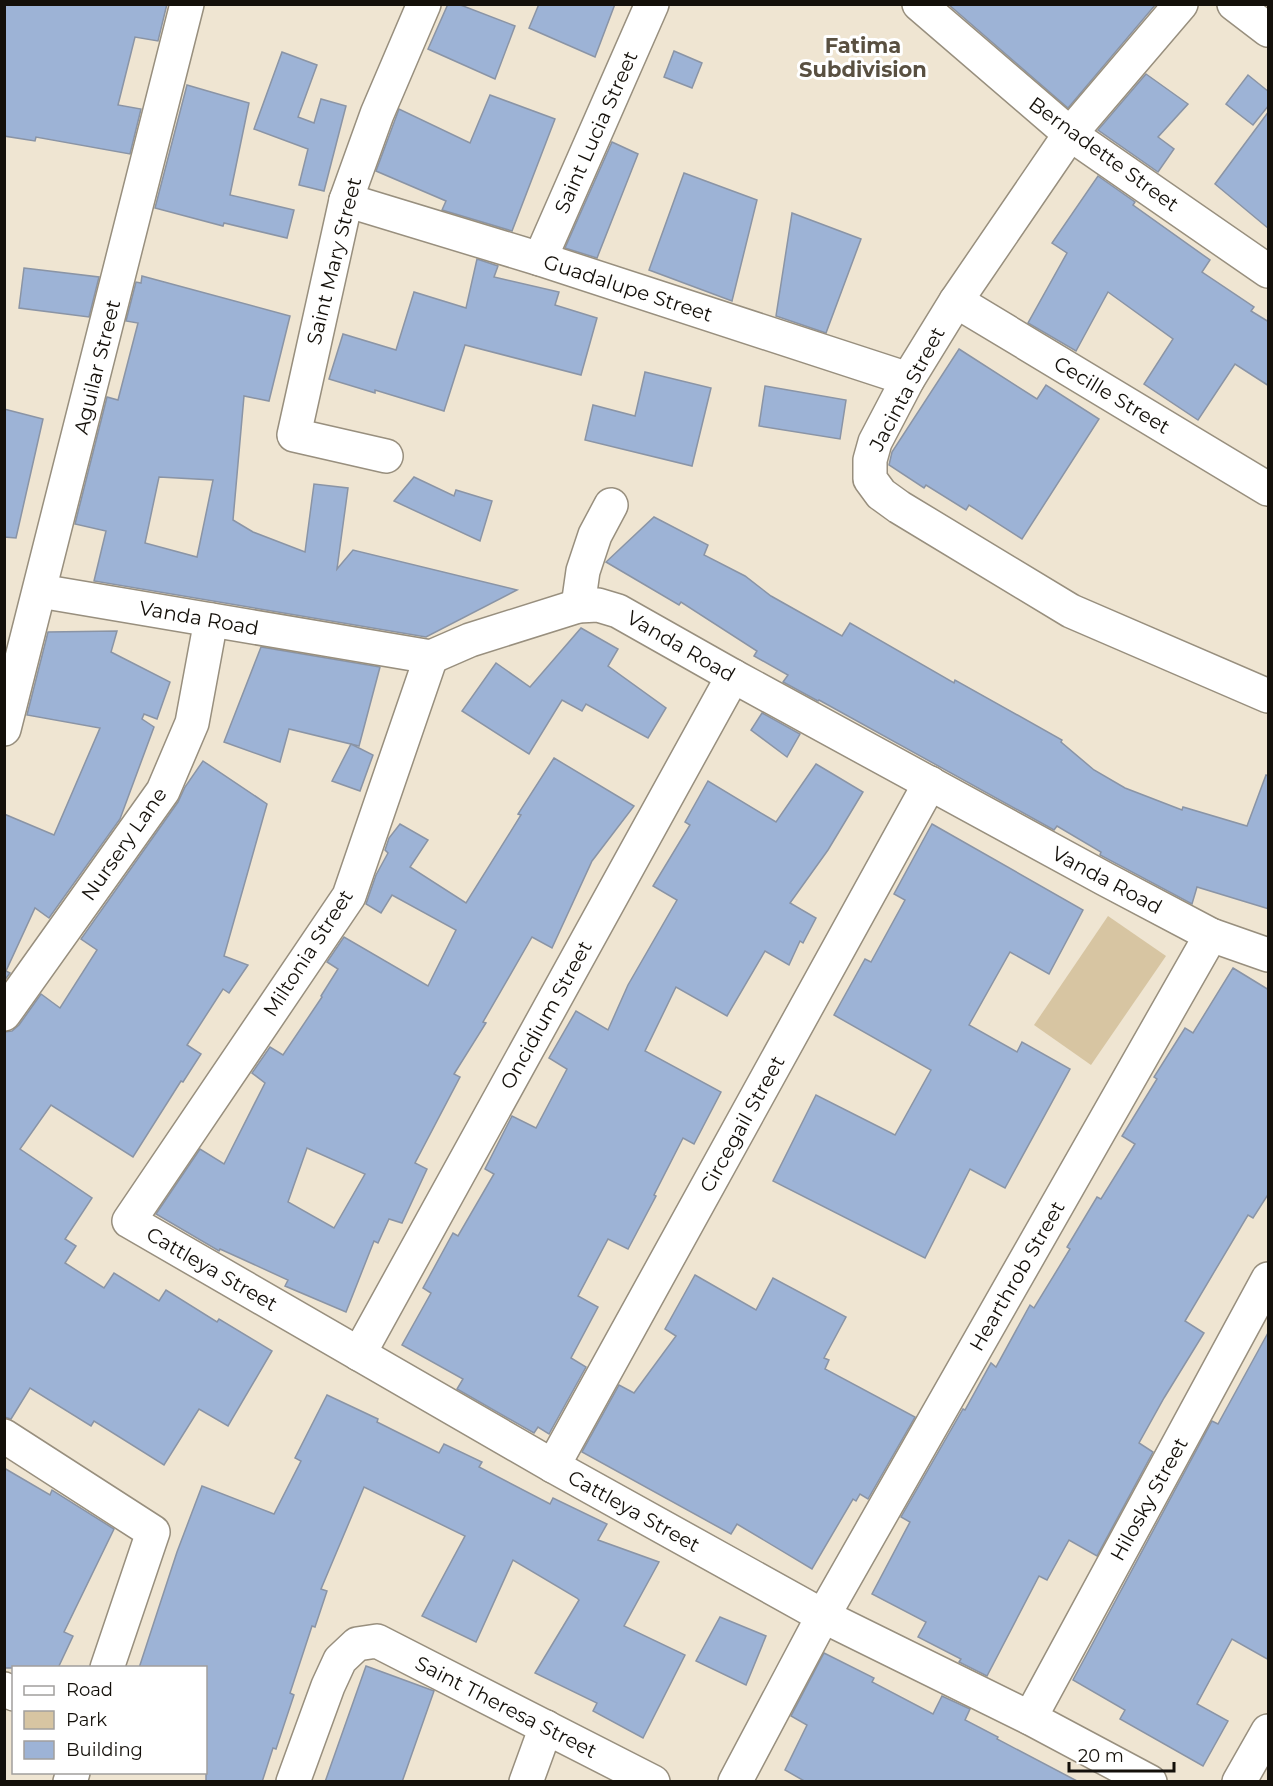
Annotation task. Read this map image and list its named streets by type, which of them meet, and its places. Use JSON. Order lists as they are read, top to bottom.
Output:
{
  "streets": {
    "street": [
      "Saint Lucia Street",
      "Bernadette Street",
      "Saint Mary Street",
      "Guadalupe Street",
      "Aguilar Street",
      "Jacinta Street",
      "Cecille Street",
      "Vanda Road",
      "Nursery Lane",
      "Miltonia Street",
      "Oncidium Street",
      "Circegail Street",
      "Cattleya Street",
      "Hearthrob Street",
      "Hilosky Street",
      "Saint Theresa Street"
    ]
  },
  "crossings": [
    ["Saint Lucia Street", "Guadalupe Street"],
    ["Bernadette Street", "Jacinta Street"],
    ["Saint Mary Street", "Guadalupe Street"],
    ["Guadalupe Street", "Jacinta Street"],
    ["Aguilar Street", "Vanda Road"],
    ["Jacinta Street", "Cecille Street"],
    ["Vanda Road", "Nursery Lane"],
    ["Vanda Road", "Miltonia Street"],
    ["Vanda Road", "Oncidium Street"],
    ["Vanda Road", "Circegail Street"],
    ["Vanda Road", "Hearthrob Street"],
    ["Miltonia Street", "Cattleya Street"],
    ["Oncidium Street", "Cattleya Street"],
    ["Circegail Street", "Cattleya Street"],
    ["Cattleya Street", "Hearthrob Street"],
    ["Cattleya Street", "Hilosky Street"]
  ],
  "districts": ["Fatima Subdivision"],
  "legend": ["Road", "Park", "Building"],
  "scale_bar": "20 m"
}
